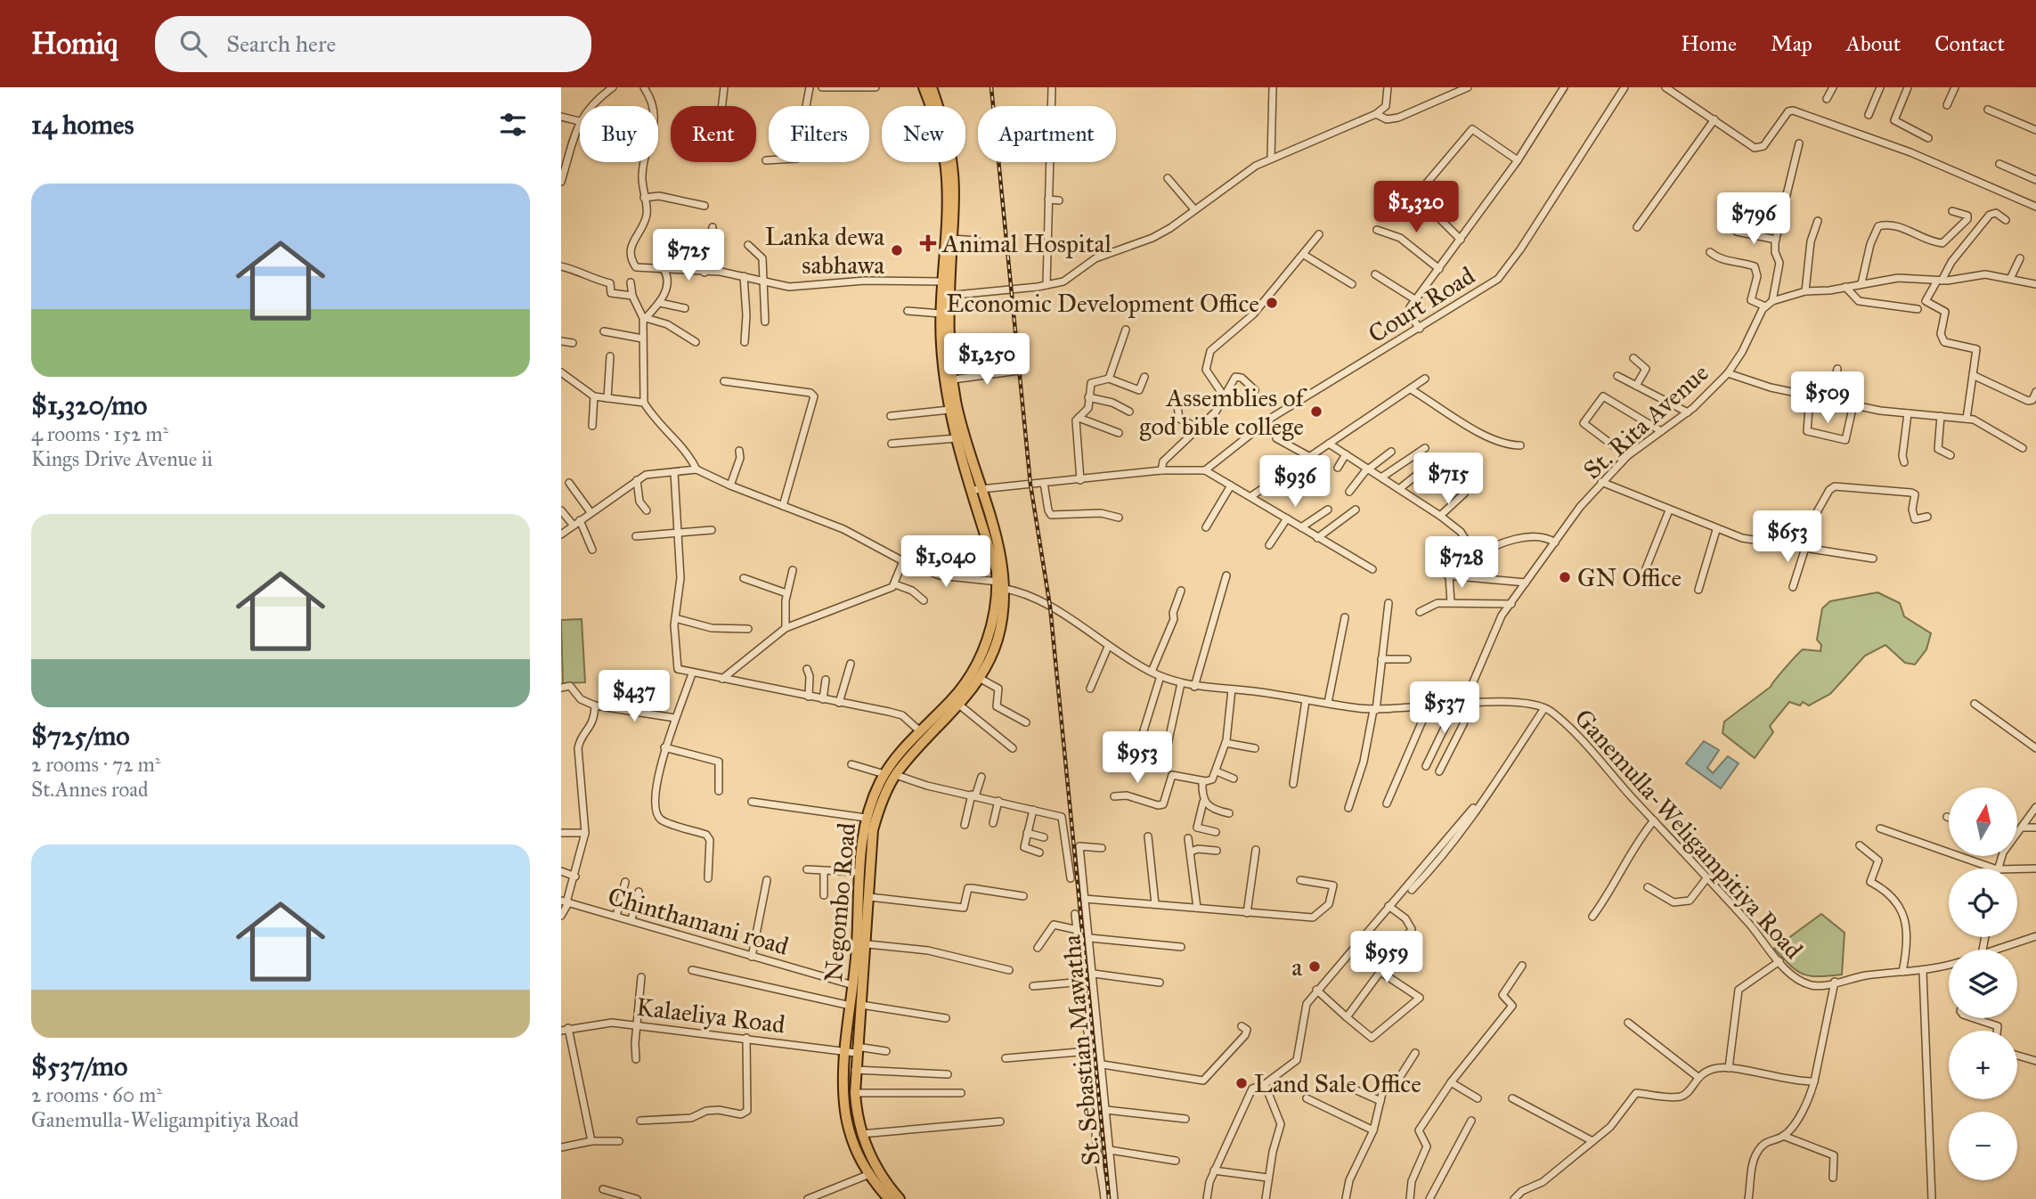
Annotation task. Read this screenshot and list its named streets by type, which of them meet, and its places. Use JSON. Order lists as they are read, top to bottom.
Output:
{
  "streets": {
    "highway": ["Negombo Road"],
    "street": [
      "Court Road",
      "St. Rita Avenue",
      "Ganemulla-Weligampitiya Road",
      "Chinthamani road",
      "Kalaeliya Road",
      "St. Sebastian Mawatha"
    ]
  },
  "crossings": [
    ["St. Rita Avenue", "Ganemulla-Weligampitiya Road"],
    ["Ganemulla-Weligampitiya Road", "Negombo Road"],
    ["Negombo Road", "Chinthamani road"],
    ["Negombo Road", "Kalaeliya Road"]
  ],
  "places": {
    "health": ["Animal Hospital"],
    "other": [
      "Lanka dewa sabhawa",
      "Economic Development Office",
      "Assemblies of god bible college",
      "GN Office",
      "a",
      "Land Sale Office"
    ]
  },
  "north": "top",
  "page": {
    "header": "Homiq",
    "search": "Search here",
    "nav": [
      "Home",
      "Map",
      "About",
      "Contact"
    ],
    "heading": "14 homes",
    "chip": [
      "Buy",
      "Rent",
      "Filters",
      "New",
      "Apartment"
    ],
    "list": [
      {
        "name": "$1,320/mo",
        "note": "4 rooms · 152 m² · Kings Drive Avenue ii"
      },
      {
        "name": "$725/mo",
        "note": "2 rooms · 72 m² · St.Annes road"
      },
      {
        "name": "$537/mo",
        "note": "2 rooms · 60 m² · Ganemulla-Weligampitiya Road"
      }
    ],
    "price": [
      "$1,320",
      "$796",
      "$725",
      "$1,250",
      "$509",
      "$715",
      "$936",
      "$653",
      "$1,040",
      "$728",
      "$437",
      "$537",
      "$953",
      "$959"
    ],
    "map_buttons": ["+", "−"]
  }
}
